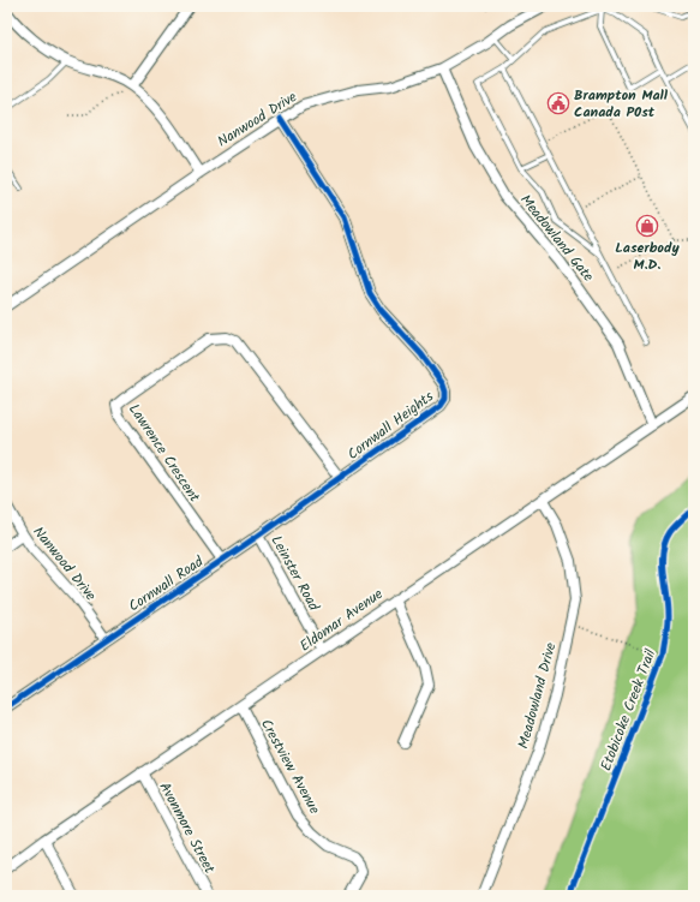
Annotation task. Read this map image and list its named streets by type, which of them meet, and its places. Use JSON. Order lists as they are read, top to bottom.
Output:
{
  "streets": {
    "street": [
      "Nanwood Drive",
      "Meadowland Gate",
      "Cornwall Heights",
      "Lawrence Crescent",
      "Leinster Road",
      "Cornwall Road",
      "Eldomar Avenue",
      "Meadowland Drive",
      "Crestview Avenue",
      "Avonmore Street"
    ],
    "cycle path": ["Etobicoke Creek Trail"]
  },
  "crossings": [
    ["Nanwood Drive", "Meadowland Gate"],
    ["Nanwood Drive", "Cornwall Heights"],
    ["Nanwood Drive", "Cornwall Road"],
    ["Meadowland Gate", "Eldomar Avenue"],
    ["Cornwall Heights", "Lawrence Crescent"],
    ["Cornwall Heights", "Cornwall Road"],
    ["Lawrence Crescent", "Cornwall Road"],
    ["Leinster Road", "Cornwall Road"],
    ["Leinster Road", "Eldomar Avenue"],
    ["Eldomar Avenue", "Meadowland Drive"],
    ["Eldomar Avenue", "Crestview Avenue"],
    ["Eldomar Avenue", "Avonmore Street"]
  ],
  "places": {
    "public building": ["Brampton Mall Canada P0st"],
    "shop": ["Laserbody M.D."]
  }
}
